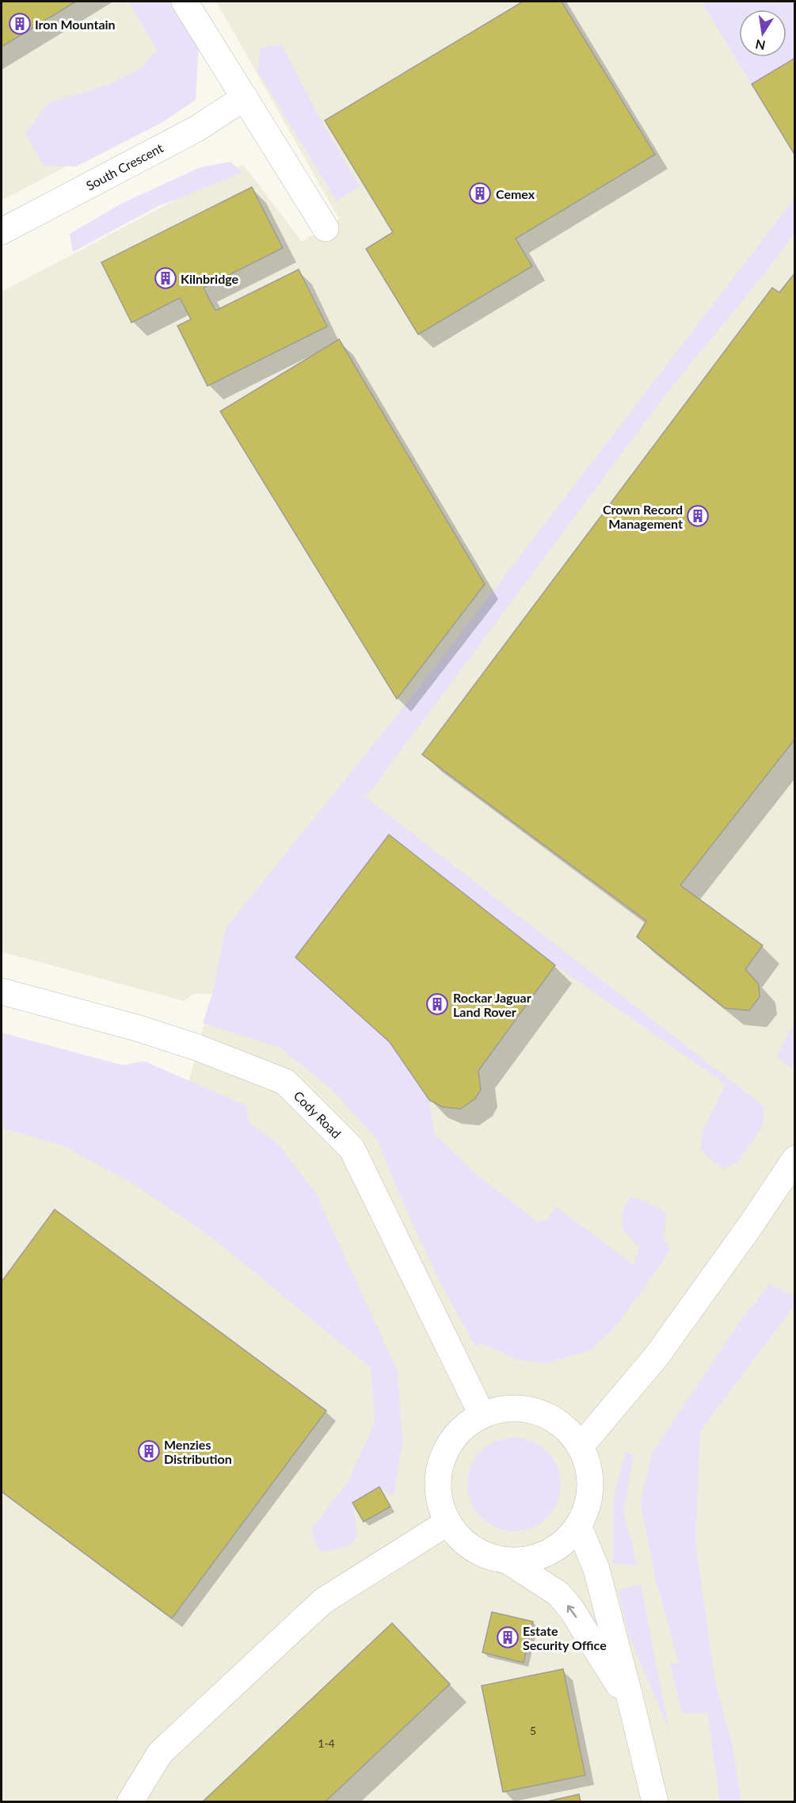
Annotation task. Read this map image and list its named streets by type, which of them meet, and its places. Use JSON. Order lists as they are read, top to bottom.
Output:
{
  "streets": {
    "street": ["South Crescent", "Cody Road"]
  },
  "places": {
    "building": [
      "Iron Mountain",
      "Cemex",
      "Kilnbridge",
      "Crown Record Management",
      "Rockar Jaguar Land Rover",
      "Menzies Distribution",
      "Estate Security Office"
    ]
  },
  "house_numbers": ["5", "1-4"],
  "north": "bottom"
}
